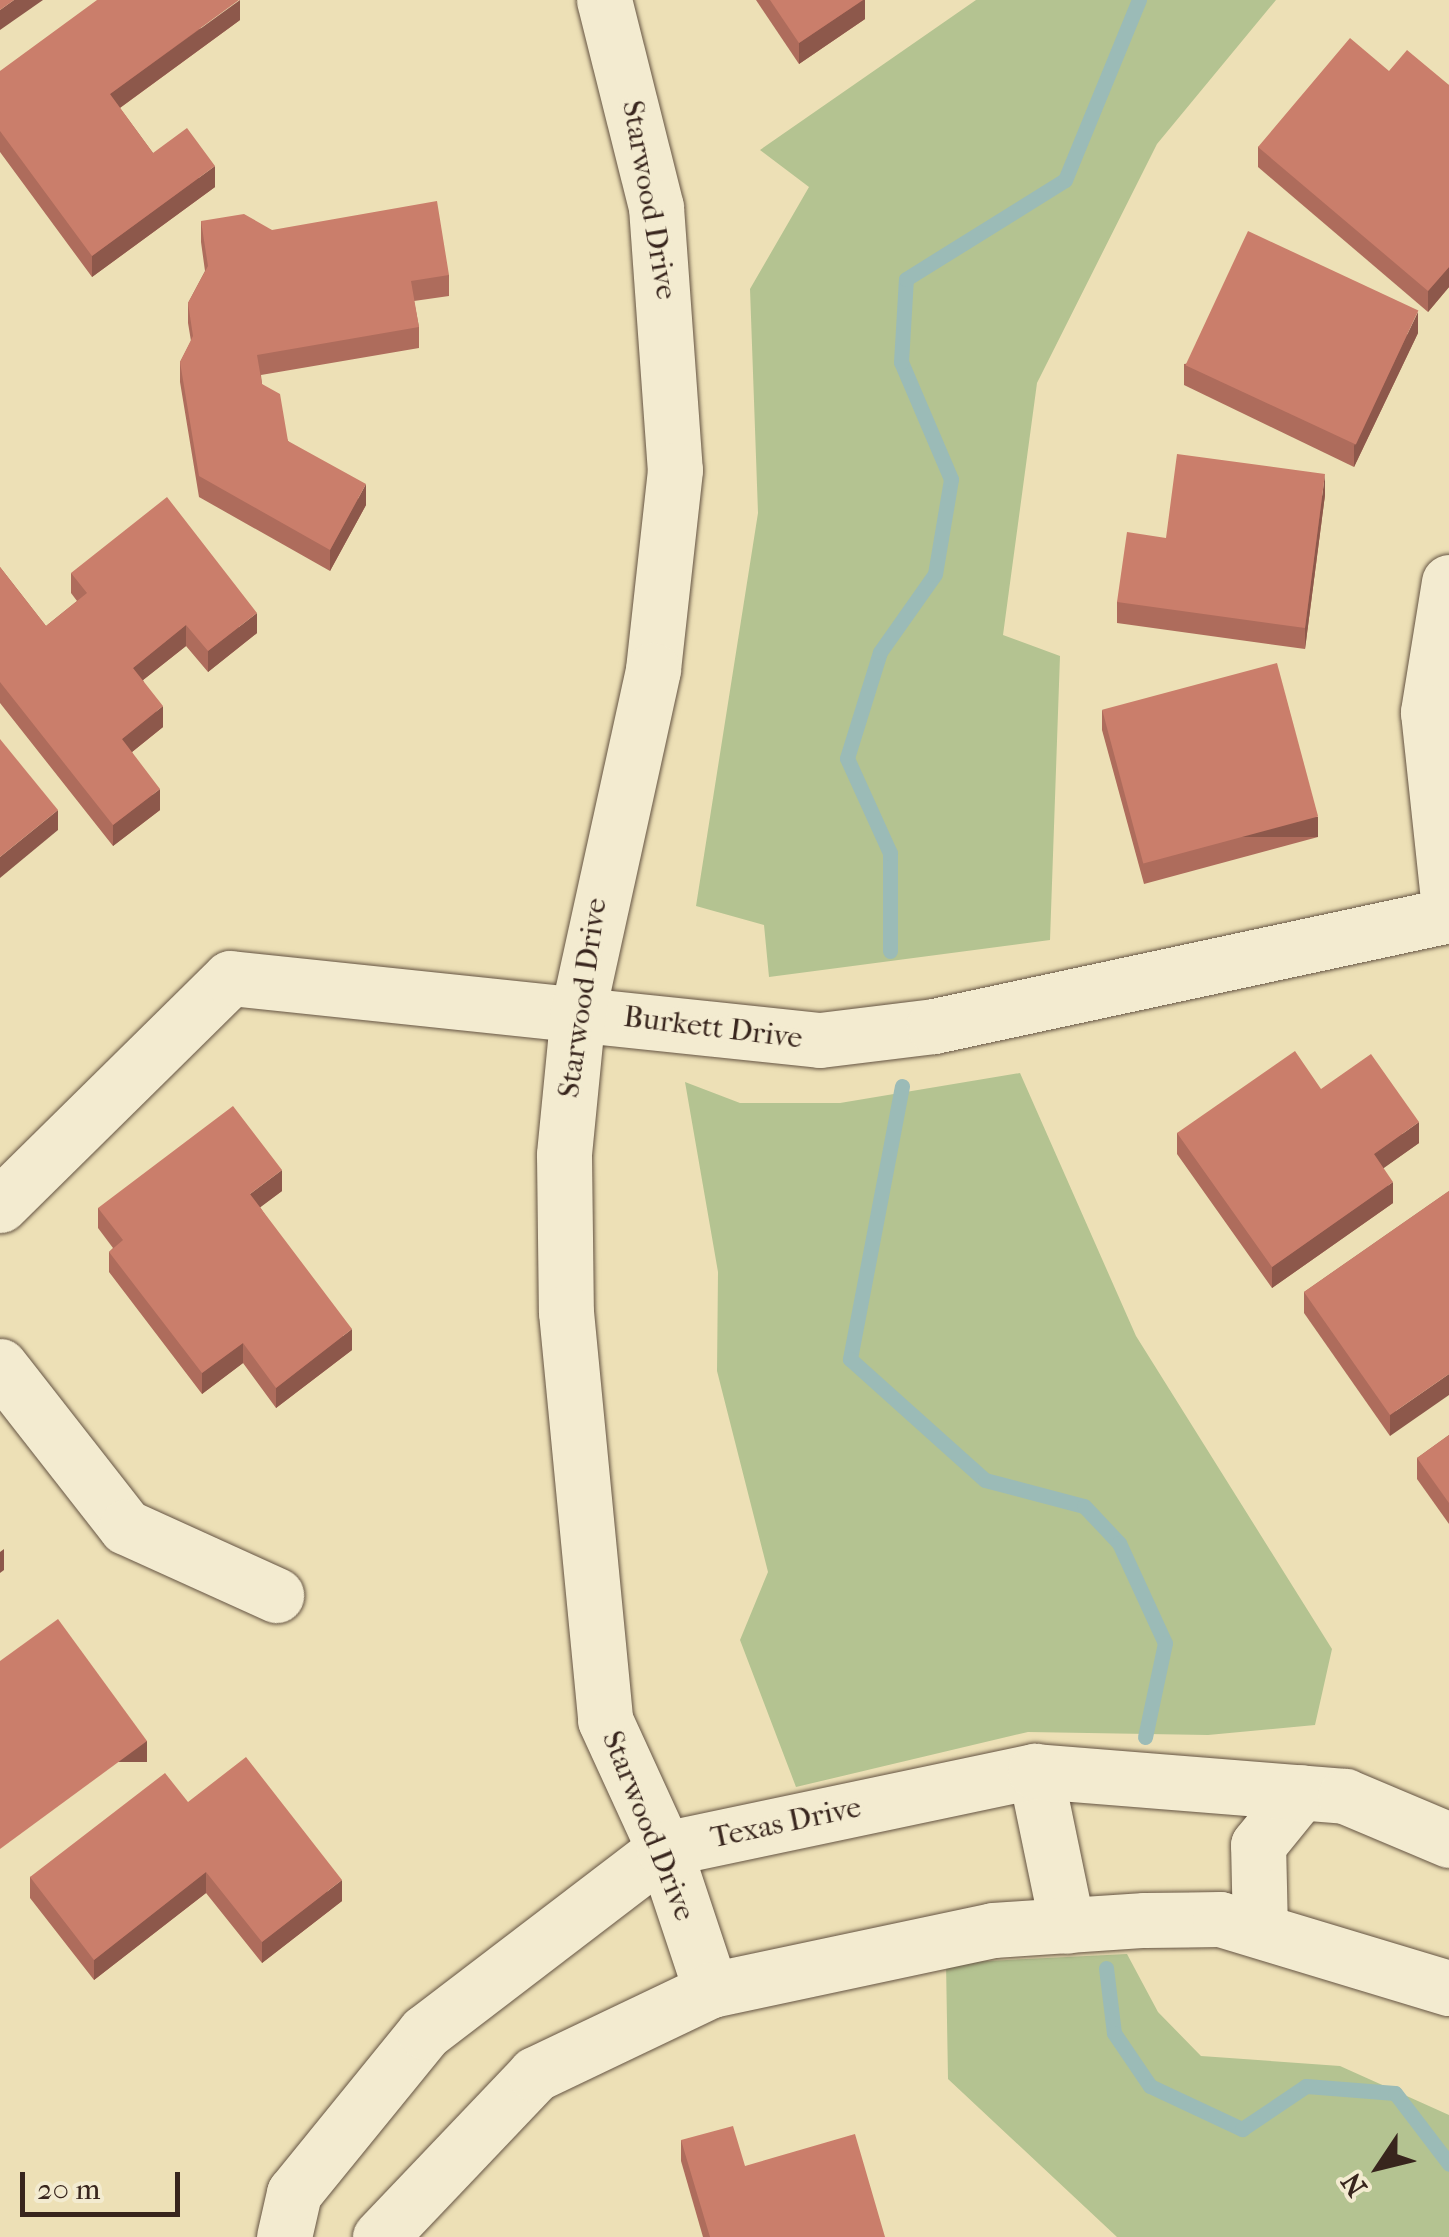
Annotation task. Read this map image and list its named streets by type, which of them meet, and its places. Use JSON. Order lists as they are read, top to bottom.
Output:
{
  "streets": {
    "street": ["Starwood Drive", "Burkett Drive", "Texas Drive"]
  },
  "crossings": [
    ["Starwood Drive", "Burkett Drive"],
    ["Starwood Drive", "Texas Drive"]
  ],
  "scale_bar": "20 m",
  "north": "bottom left"
}
